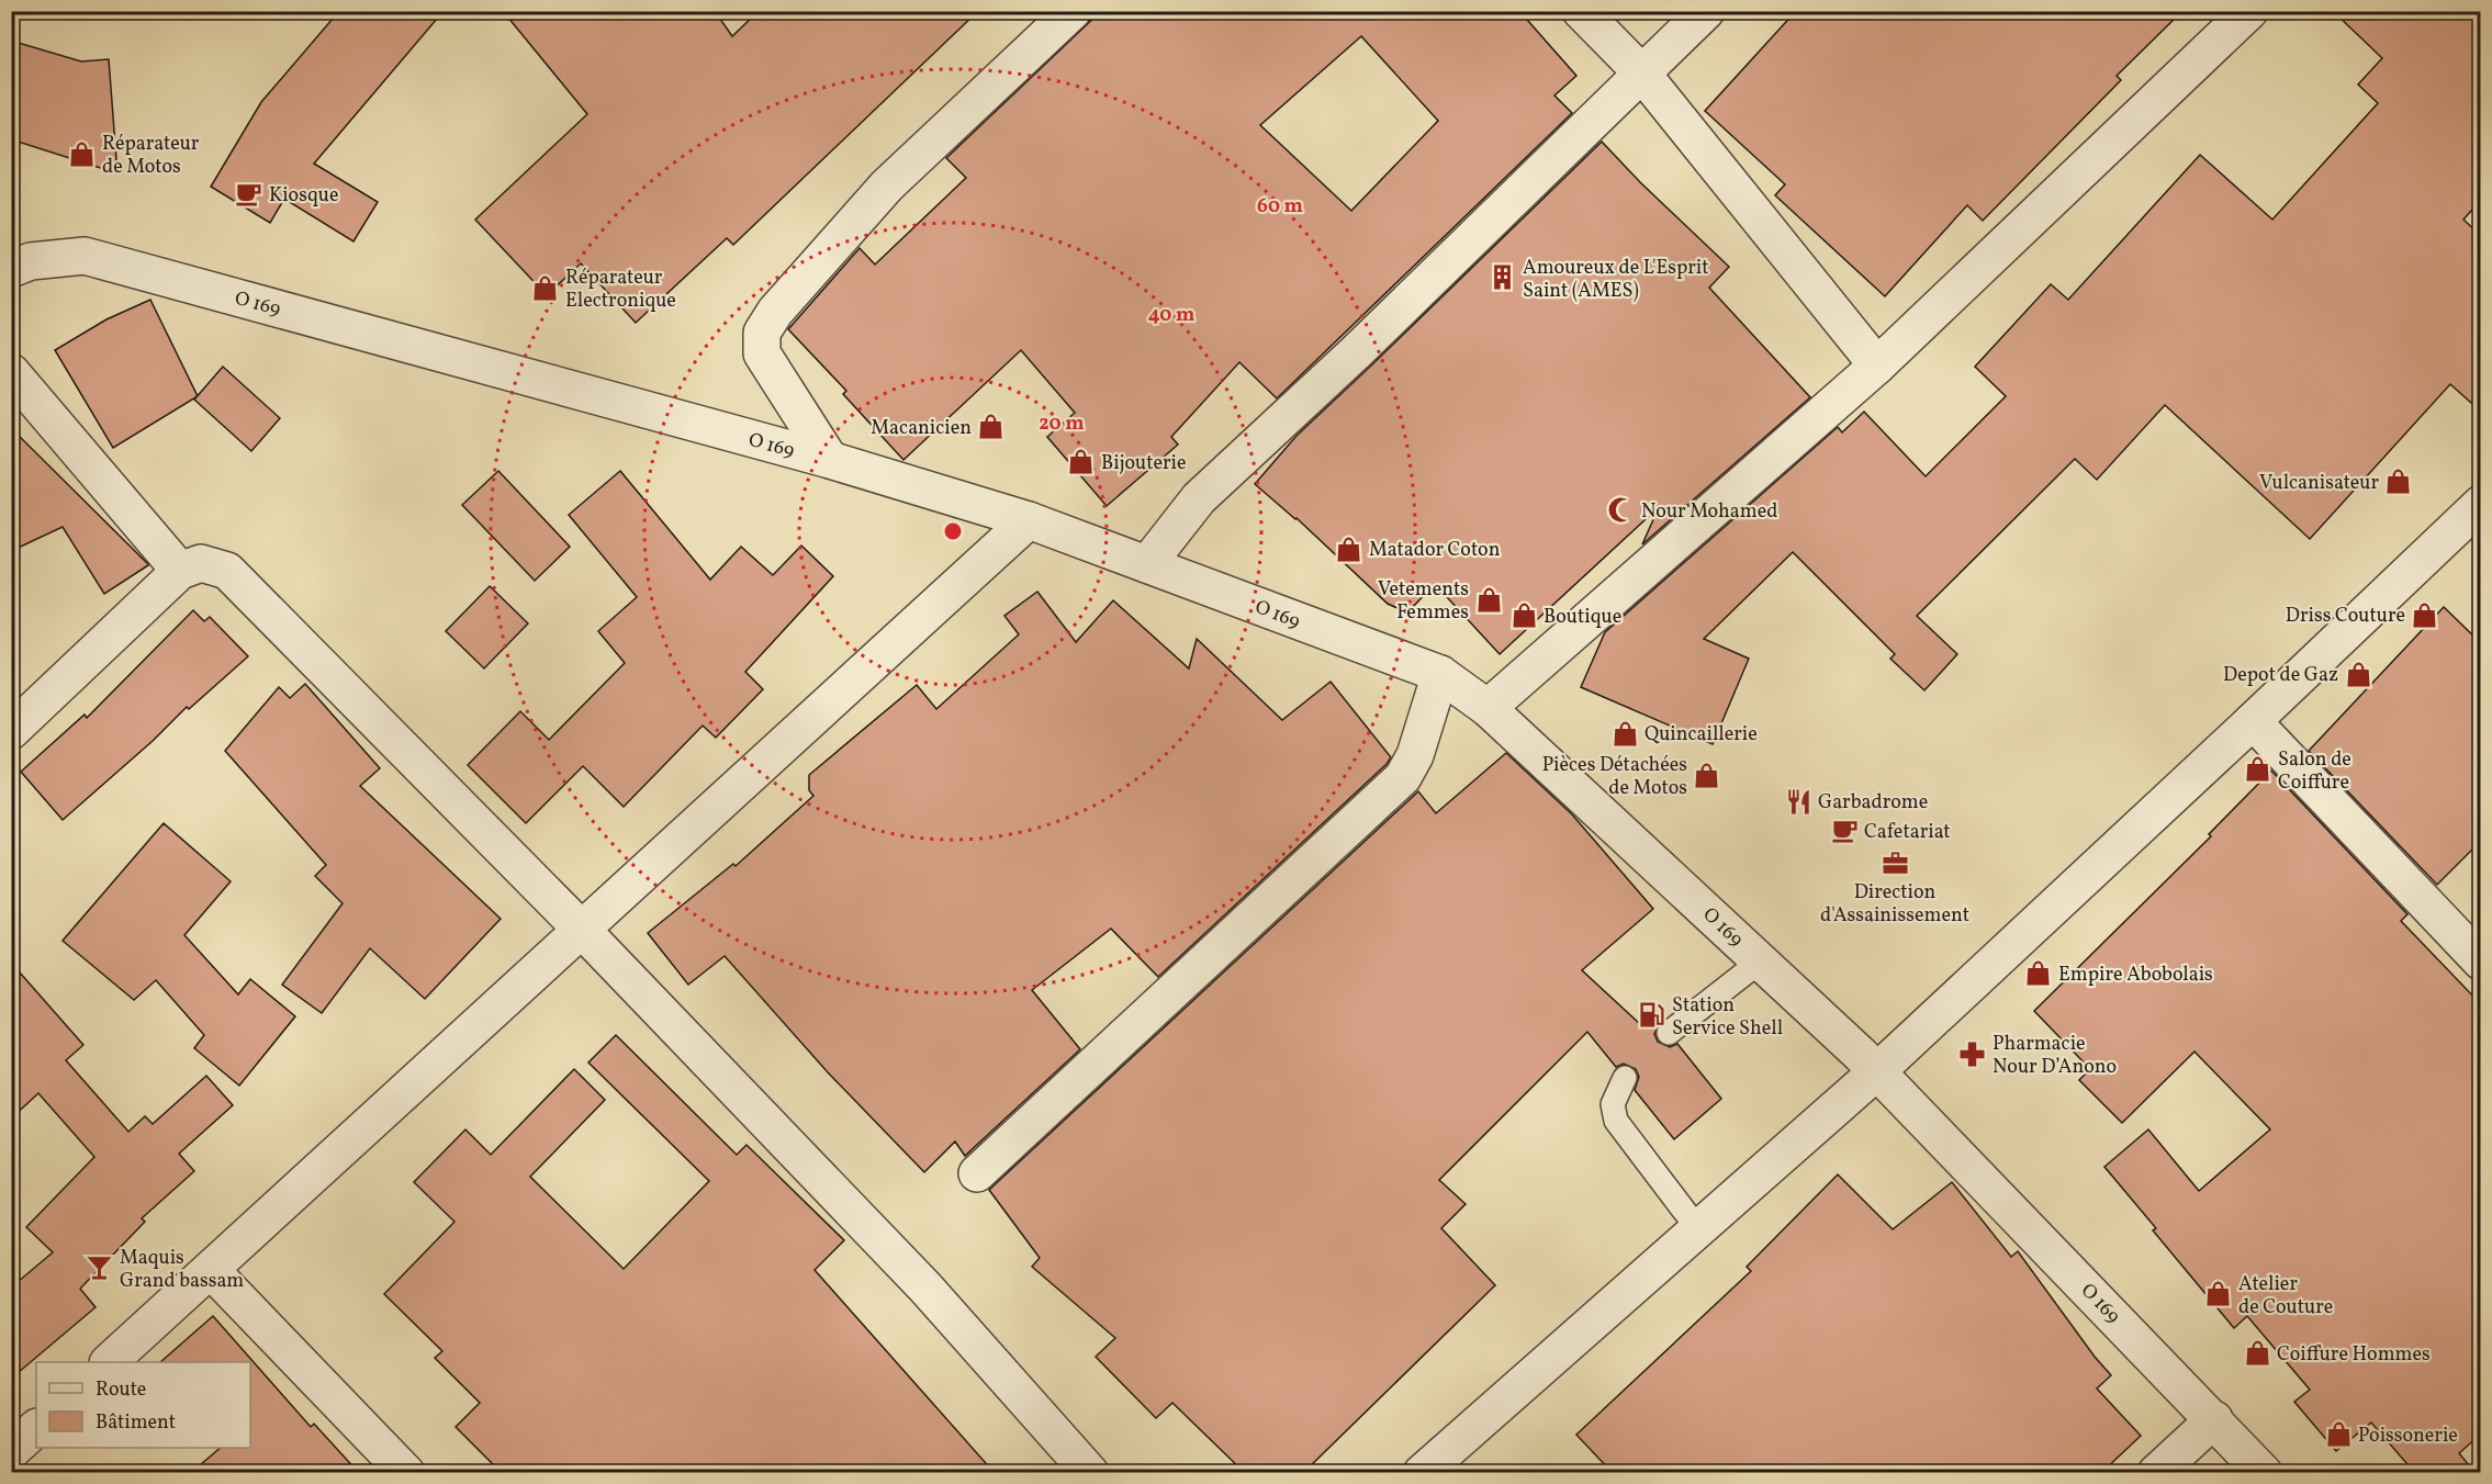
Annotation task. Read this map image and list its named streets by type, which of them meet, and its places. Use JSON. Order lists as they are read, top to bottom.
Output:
{
  "streets": {
    "street": ["O 169"]
  },
  "places": {
    "shop": [
      "Réparateur de Motos",
      "Réparateur Electronique",
      "Macanicien",
      "Bijouterie",
      "Vulcanisateur",
      "Matador Coton",
      "Vetements Femmes",
      "Driss Couture",
      "Boutique",
      "Depot de Gaz",
      "Quincaillerie",
      "Salon de Coiffure",
      "Pièces Détachées de Motos",
      "Empire Abobolais",
      "Atelier de Couture",
      "Coiffure Hommes",
      "Poissonerie"
    ],
    "cafe": ["Kiosque", "Cafetariat"],
    "building": ["Amoureux de L'Esprit Saint (AMES)"],
    "mosque": ["Nour Mohamed"],
    "restaurant": ["Garbadrome"],
    "office": ["Direction d'Assainissement"],
    "fuel station": ["Station Service Shell"],
    "pharmacy": ["Pharmacie Nour D’Anono"],
    "bar": ["Maquis Grand bassam"]
  },
  "legend": ["Route", "Bâtiment"],
  "rings": ["60 m", "40 m", "20 m"]
}
